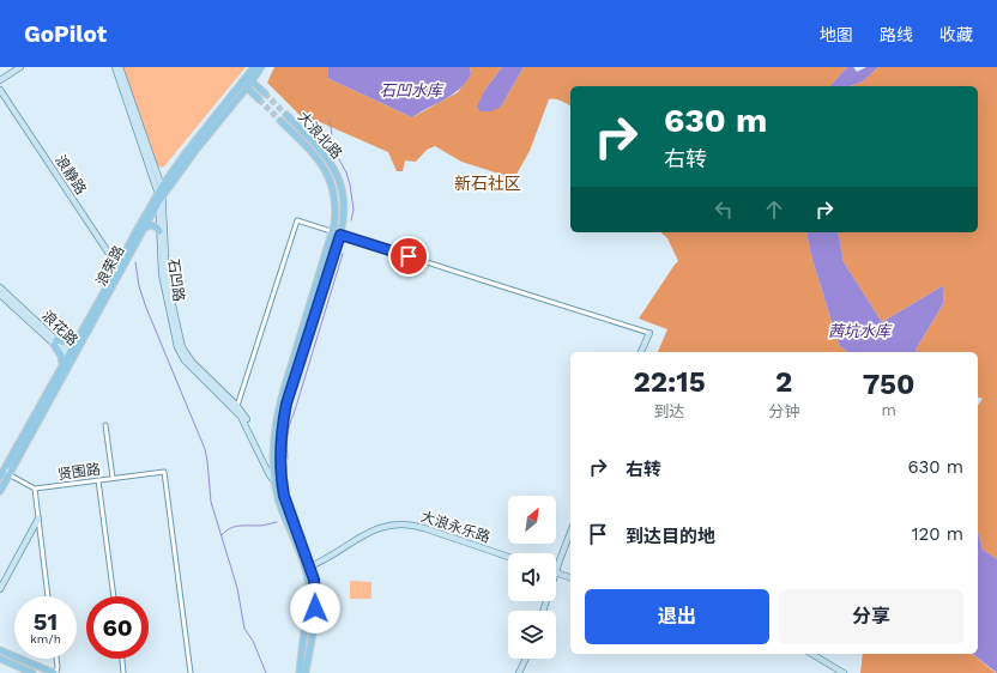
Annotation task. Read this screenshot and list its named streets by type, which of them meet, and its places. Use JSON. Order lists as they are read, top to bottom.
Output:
{
  "streets": {
    "main road": [
      "大浪北路",
      "浪静路",
      "浪荣路",
      "石凹路",
      "浪花路",
      "大浪永乐路"
    ],
    "street": ["贤围路"]
  },
  "crossings": [
    ["大浪北路", "石凹路"],
    ["大浪北路", "大浪永乐路"],
    ["浪静路", "浪荣路"],
    ["浪荣路", "石凹路"],
    ["浪荣路", "浪花路"]
  ],
  "districts": ["新石社区"],
  "water": ["石凹水库", "茜坑水库"],
  "north": "top right",
  "page": {
    "header": "GoPilot",
    "nav": ["地图", "路线", "收藏"],
    "turn": ["630 m", "右转"],
    "eta": [
      "22:15",
      "到达",
      "2",
      "分钟",
      "750",
      "m"
    ],
    "list": [
      {
        "name": "右转",
        "value": "630 m"
      },
      {
        "name": "到达目的地",
        "value": "120 m"
      }
    ],
    "buttons": ["退出", "分享"],
    "speed": "51 km/h",
    "limit": "60"
  }
}
